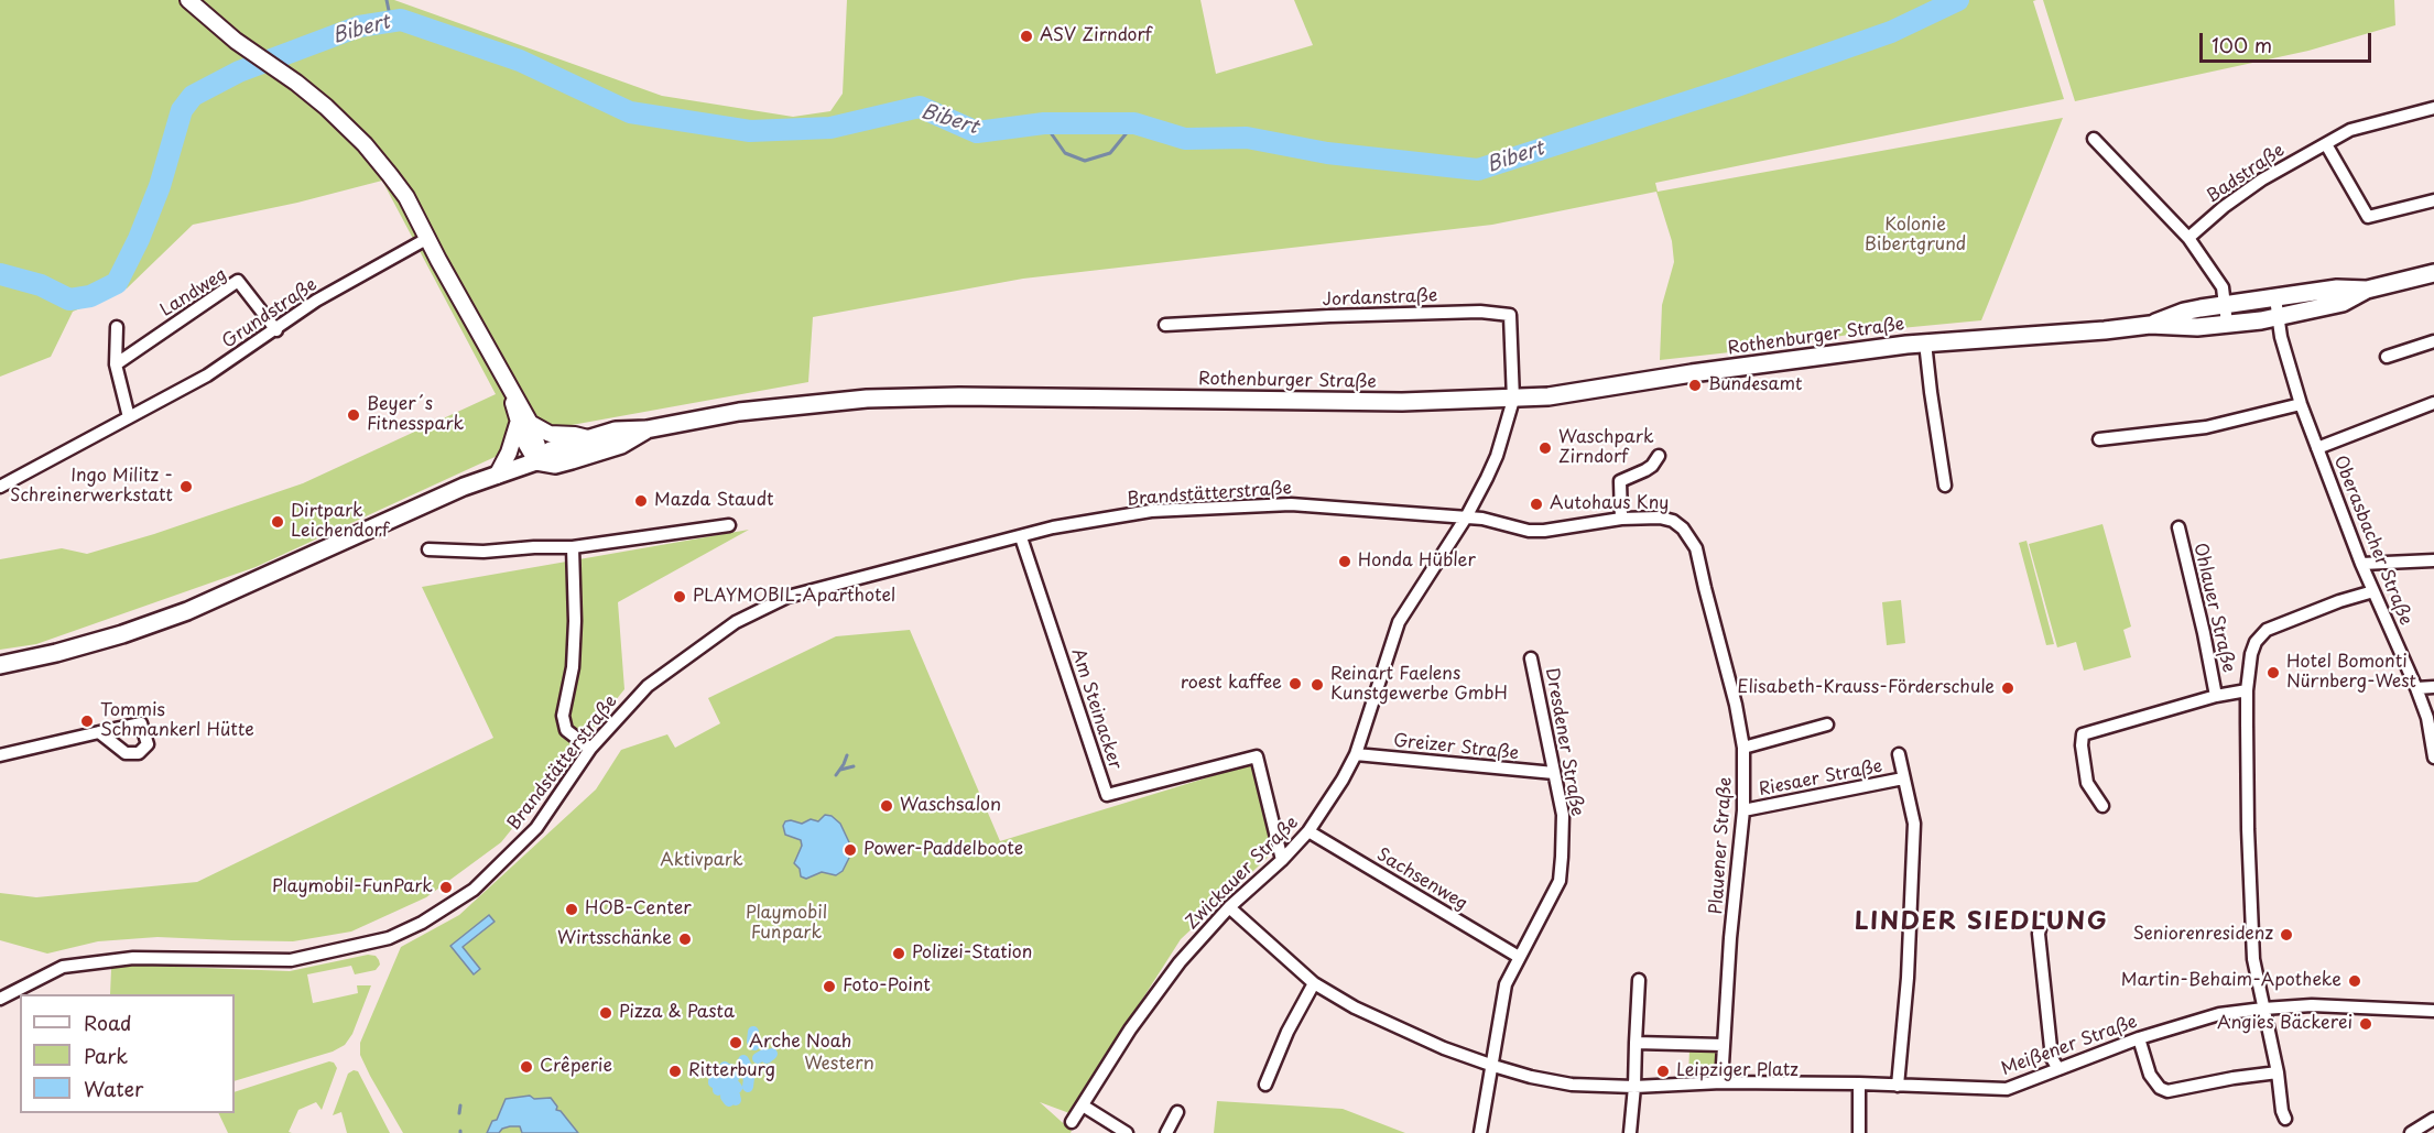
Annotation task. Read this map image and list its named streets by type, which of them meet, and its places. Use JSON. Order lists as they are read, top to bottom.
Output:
{
  "streets": {
    "main road": ["Rothenburger Straße"],
    "street": [
      "Badstraße",
      "Landweg",
      "Jordanstraße",
      "Grundstraße",
      "Brandstätterstraße",
      "Oberasbacher Straße",
      "Ohlauer Straße",
      "Am Steinacker",
      "Dresdener Straße",
      "Greizer Straße",
      "Riesaer Straße",
      "Plauener Straße",
      "Zwickauer Straße",
      "Sachsenweg",
      "Meißener Straße"
    ]
  },
  "crossings": [
    ["Landweg", "Grundstraße"],
    ["Jordanstraße", "Rothenburger Straße"],
    ["Jordanstraße", "Zwickauer Straße"],
    ["Rothenburger Straße", "Oberasbacher Straße"],
    ["Rothenburger Straße", "Zwickauer Straße"],
    ["Brandstätterstraße", "Am Steinacker"],
    ["Brandstätterstraße", "Plauener Straße"],
    ["Brandstätterstraße", "Zwickauer Straße"],
    ["Am Steinacker", "Zwickauer Straße"],
    ["Dresdener Straße", "Greizer Straße"],
    ["Dresdener Straße", "Sachsenweg"],
    ["Dresdener Straße", "Meißener Straße"],
    ["Greizer Straße", "Zwickauer Straße"],
    ["Riesaer Straße", "Plauener Straße"],
    ["Plauener Straße", "Zwickauer Straße"],
    ["Plauener Straße", "Meißener Straße"],
    ["Zwickauer Straße", "Sachsenweg"],
    ["Zwickauer Straße", "Meißener Straße"]
  ],
  "districts": ["LINDER SIEDLUNG"],
  "water": ["Bibert"],
  "parks": [
    "Kolonie Bibertgrund",
    "Aktivpark",
    "Playmobil Funpark",
    "Western"
  ],
  "places": [
    "ASV Zirndorf",
    "Bundesamt",
    "Beyer´s Fitnesspark",
    "Waschpark Zirndorf",
    "Ingo Militz - Schreinerwerkstatt",
    "Mazda Staudt",
    "Autohaus Kny",
    "Dirtpark Leichendorf",
    "Honda Hübler",
    "PLAYMOBIL-Aparthotel",
    "Hotel Bomonti Nürnberg-West",
    "roest kaffee",
    "Reinart Faelens Kunstgewerbe GmbH",
    "Elisabeth-Krauss-Förderschule",
    "Tommis Schmankerl Hütte",
    "Waschsalon",
    "Power-Paddelboote",
    "Playmobil-FunPark",
    "HOB-Center",
    "Seniorenresidenz",
    "Wirtsschänke",
    "Polizei-Station",
    "Martin-Behaim-Apotheke",
    "Foto-Point",
    "Pizza & Pasta",
    "Angies Bäckerei",
    "Arche Noah",
    "Crêperie",
    "Ritterburg",
    "Leipziger Platz"
  ],
  "legend": ["Road", "Park", "Water"],
  "scale_bar": "100 m"
}
